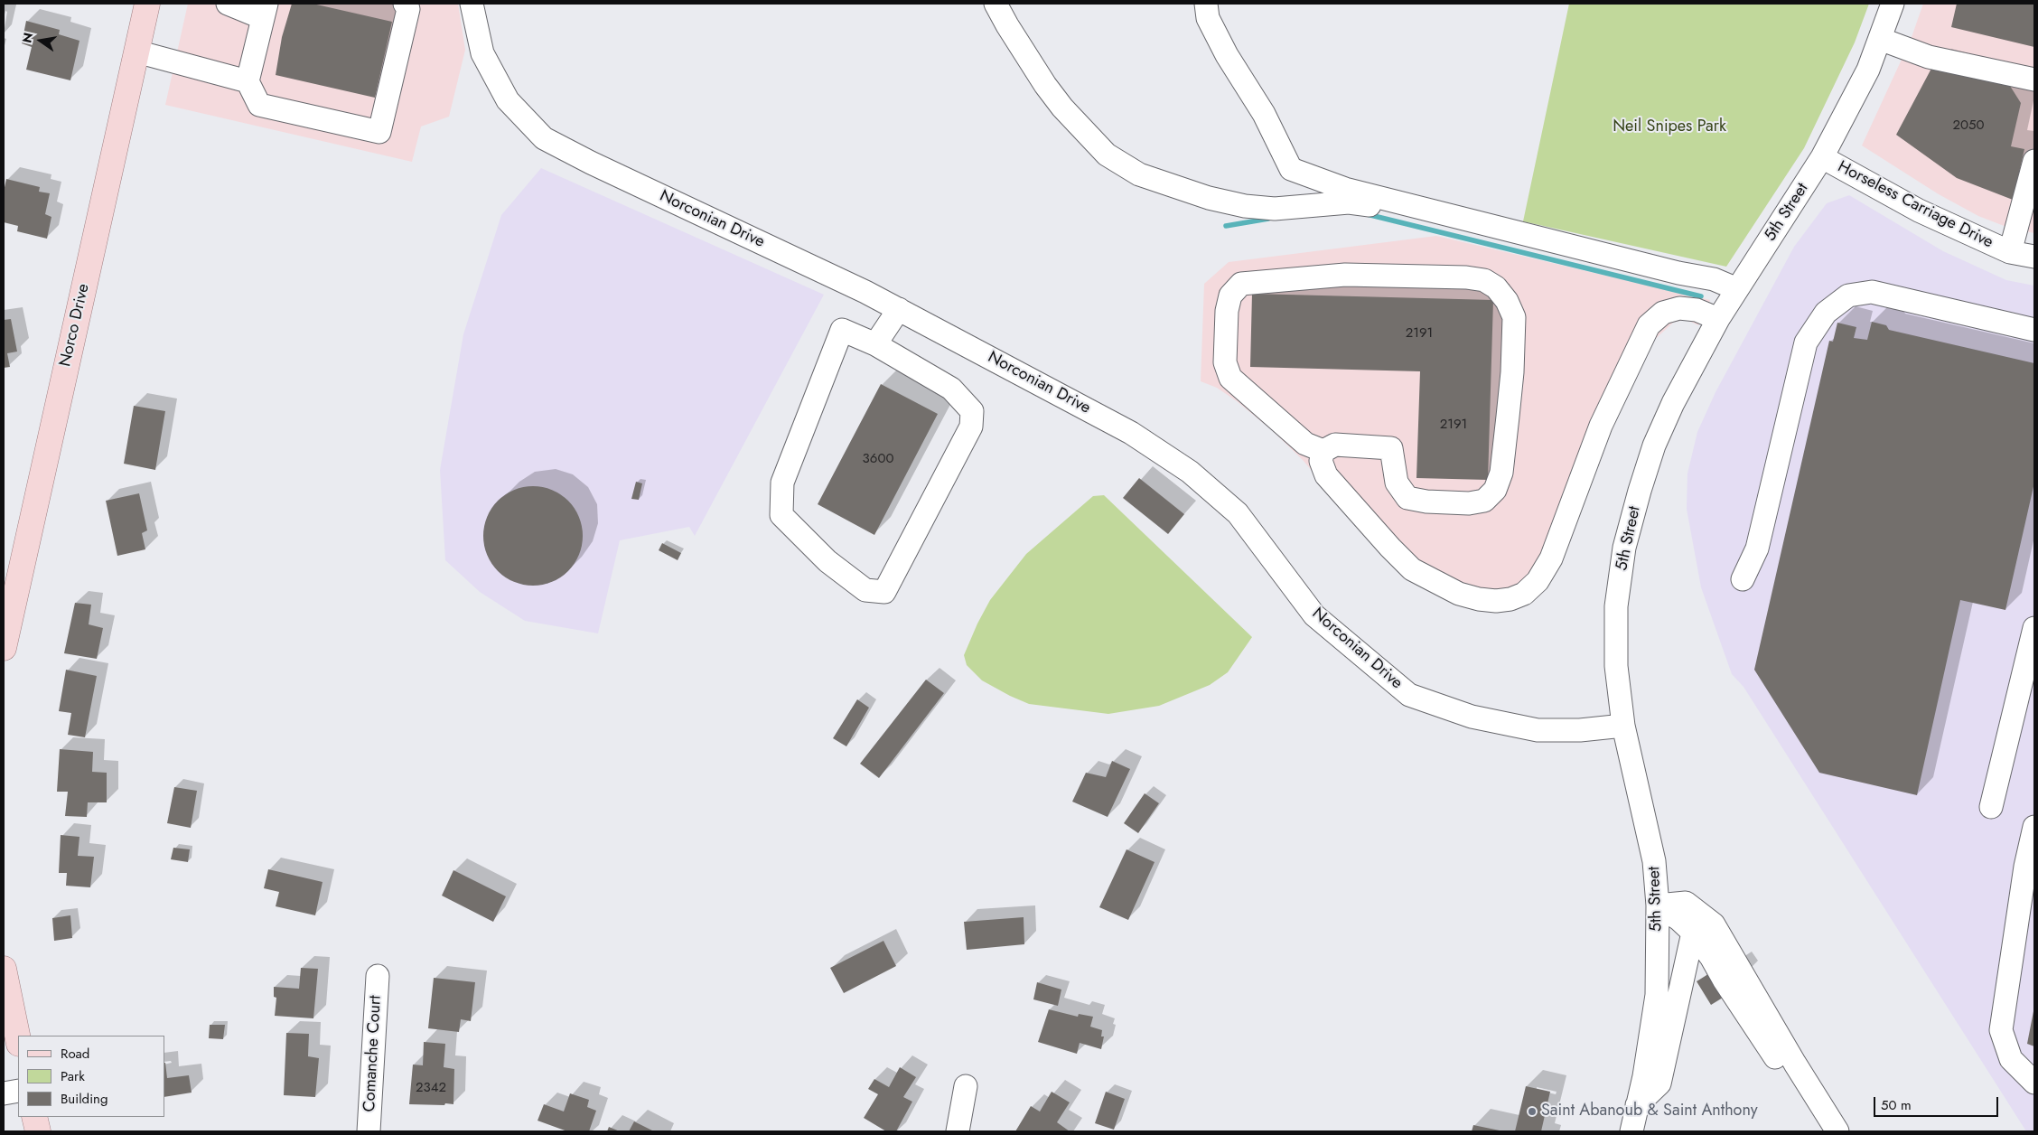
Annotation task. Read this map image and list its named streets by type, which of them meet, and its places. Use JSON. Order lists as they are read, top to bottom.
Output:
{
  "streets": {
    "main road": ["Norco Drive"],
    "street": [
      "Horseless Carriage Drive",
      "5th Street",
      "Norconian Drive",
      "Comanche Court"
    ]
  },
  "crossings": [
    ["Horseless Carriage Drive", "5th Street"],
    ["5th Street", "Norconian Drive"]
  ],
  "parks": ["Neil Snipes Park"],
  "places": ["Saint Abanoub & Saint Anthony"],
  "house_numbers": [
    "2050",
    "2191",
    "2191",
    "3600",
    "2342"
  ],
  "legend": ["Road", "Park", "Building"],
  "scale_bar": "50 m",
  "north": "left"
}
